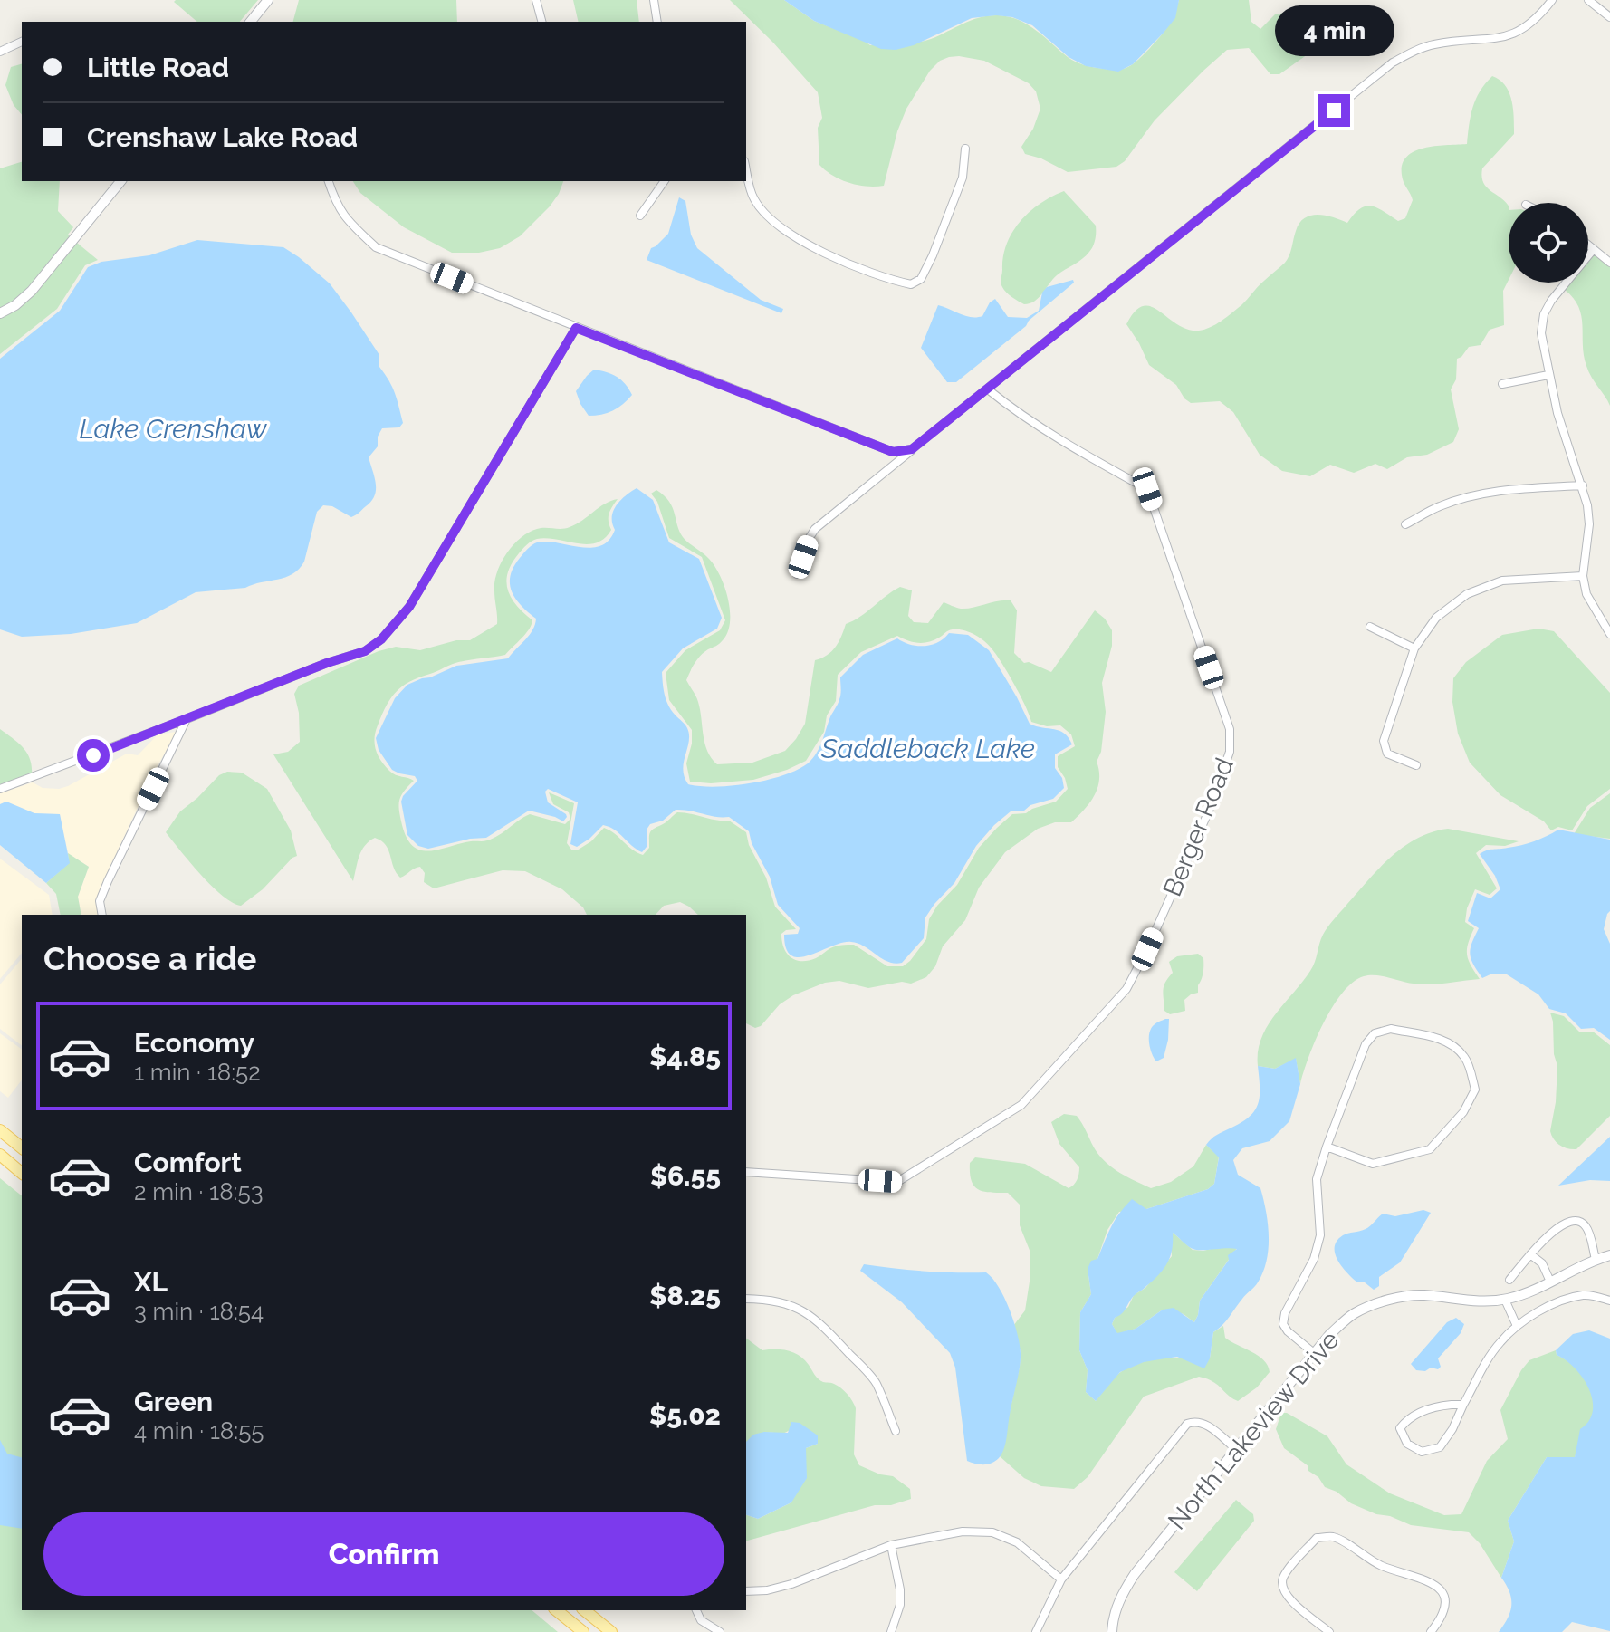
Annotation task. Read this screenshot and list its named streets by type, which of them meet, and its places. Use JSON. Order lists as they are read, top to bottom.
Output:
{
  "streets": {
    "street": ["Berger Road", "North Lakeview Drive"]
  },
  "water": ["Lake Crenshaw", "Saddleback Lake"],
  "page": {
    "bubble": "4 min",
    "banner": ["Little Road", "Crenshaw Lake Road"],
    "heading": "Choose a ride",
    "list": [
      {
        "name": "Economy",
        "note": "1 min · 18:52",
        "value": "$4.85"
      },
      {
        "name": "Comfort",
        "note": "2 min · 18:53",
        "value": "$6.55"
      },
      {
        "name": "XL",
        "note": "3 min · 18:54",
        "value": "$8.25"
      },
      {
        "name": "Green",
        "note": "4 min · 18:55",
        "value": "$5.02"
      }
    ],
    "buttons": "Confirm"
  }
}
